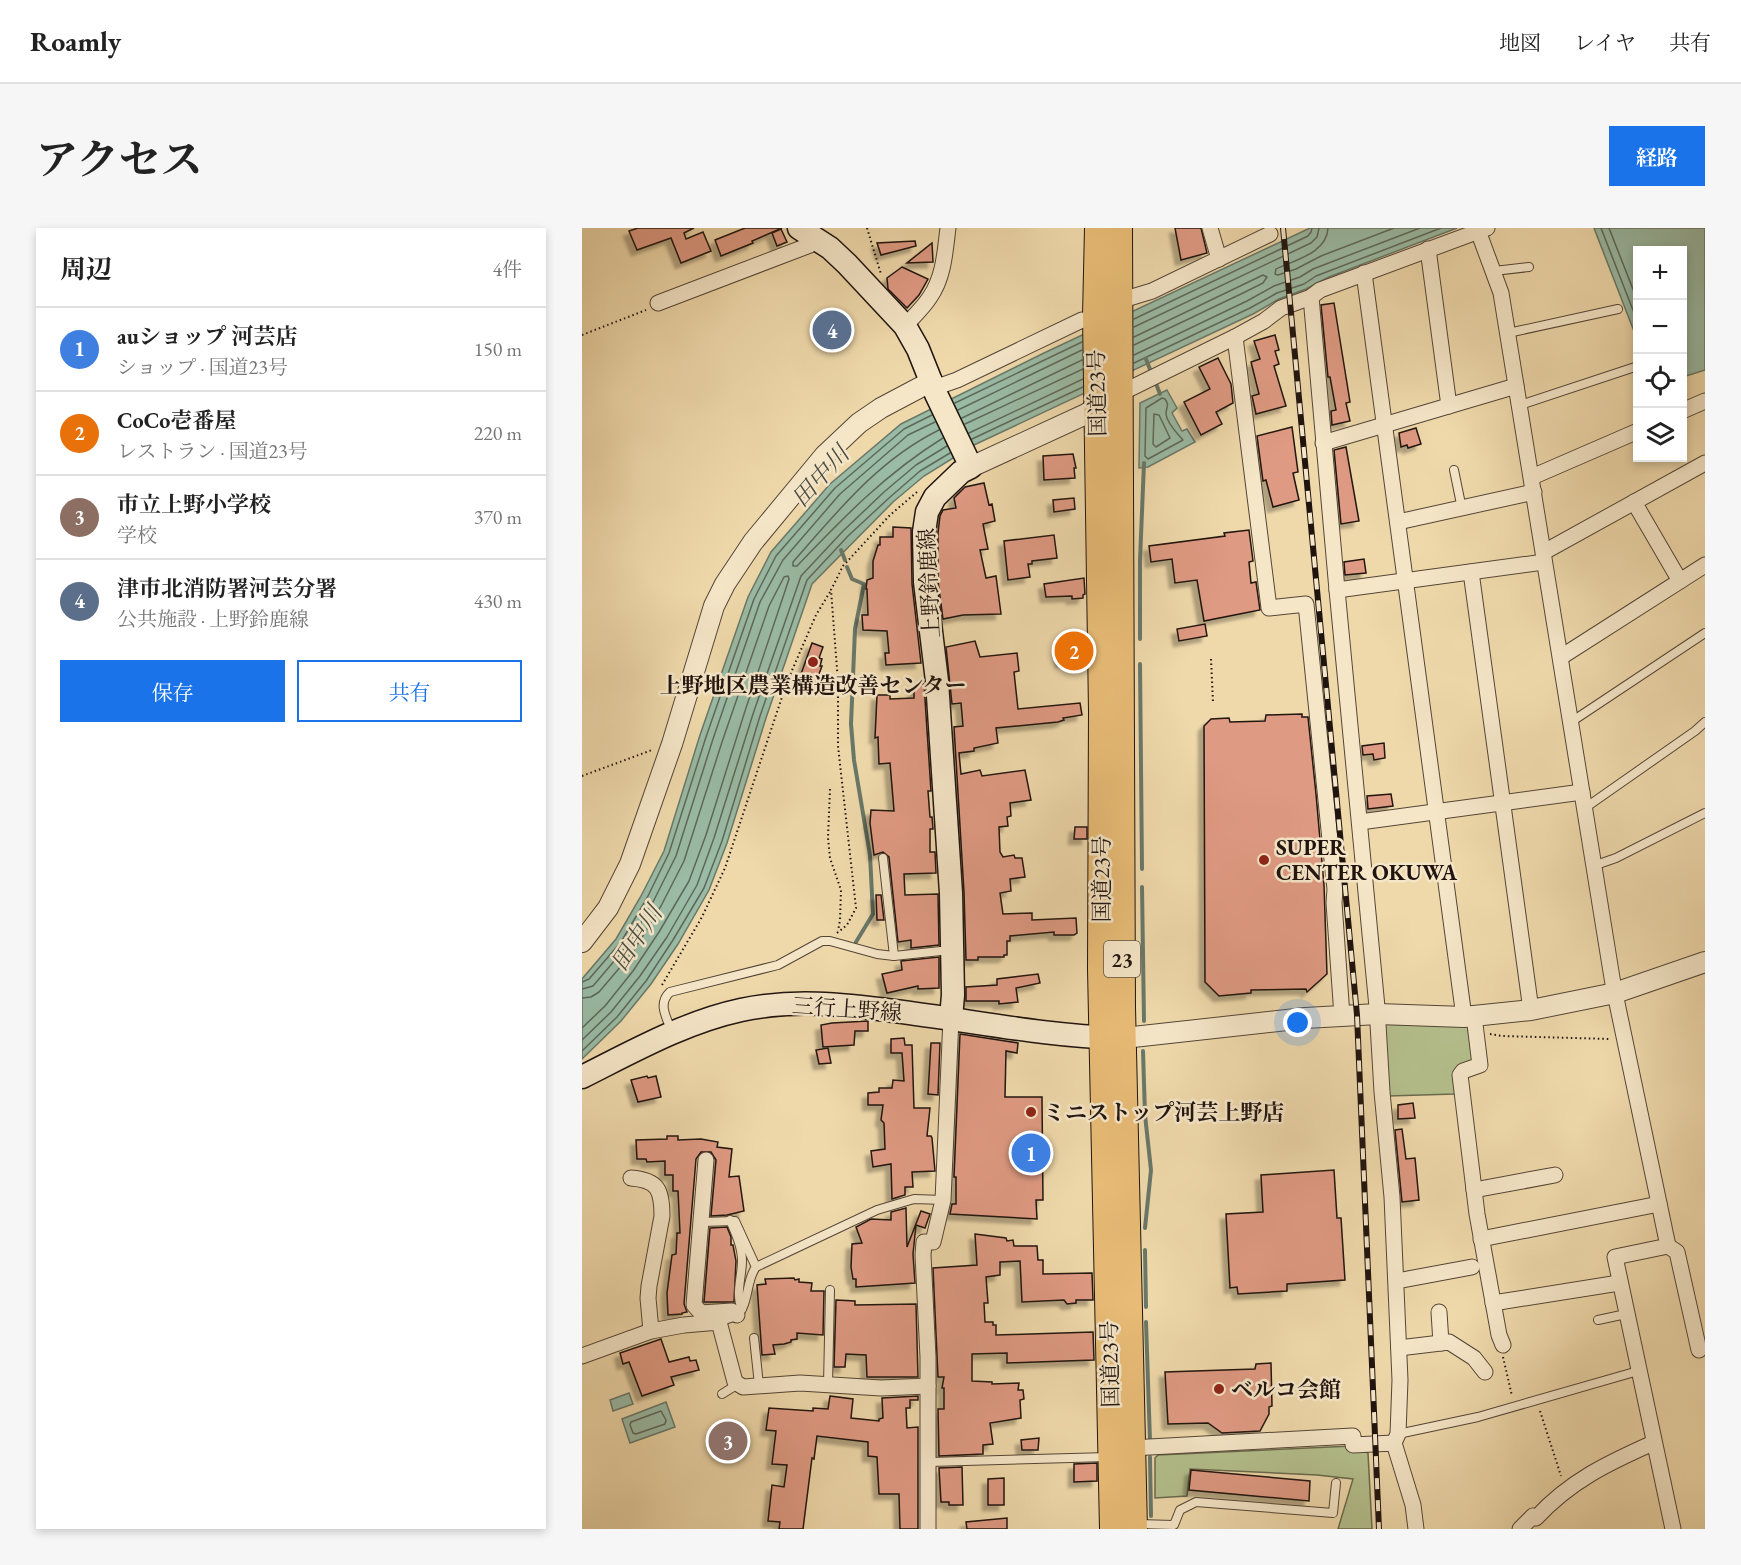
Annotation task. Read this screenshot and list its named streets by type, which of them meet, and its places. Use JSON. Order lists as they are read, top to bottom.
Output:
{
  "streets": {
    "highway": ["国道23号", "23"],
    "main road": ["上野鈴鹿線", "三行上野線"]
  },
  "crossings": [
    ["国道23号", "三行上野線"],
    ["上野鈴鹿線", "三行上野線"]
  ],
  "water": ["田中川"],
  "places": [
    "上野地区農業構造改善センター",
    "SUPER CENTER OKUWA",
    "ミニストップ河芸上野店",
    "ベルコ会館"
  ],
  "page": {
    "header": "Roamly",
    "nav": ["地図", "レイヤ", "共有"],
    "title": "アクセス",
    "buttons": [
      "経路",
      ["保存", "共有"]
    ],
    "heading": ["周辺", "4件"],
    "map_buttons": ["+", "−"],
    "list": [
      {
        "mark": "1",
        "name": "auショップ 河芸店",
        "note": "ショップ · 国道23号",
        "value": "150 m"
      },
      {
        "mark": "2",
        "name": "CoCo壱番屋",
        "note": "レストラン · 国道23号",
        "value": "220 m"
      },
      {
        "mark": "3",
        "name": "市立上野小学校",
        "note": "学校",
        "value": "370 m"
      },
      {
        "mark": "4",
        "name": "津市北消防署河芸分署",
        "note": "公共施設 · 上野鈴鹿線",
        "value": "430 m"
      }
    ],
    "pins": [
      "4",
      "2",
      "1",
      "3"
    ]
  }
}
